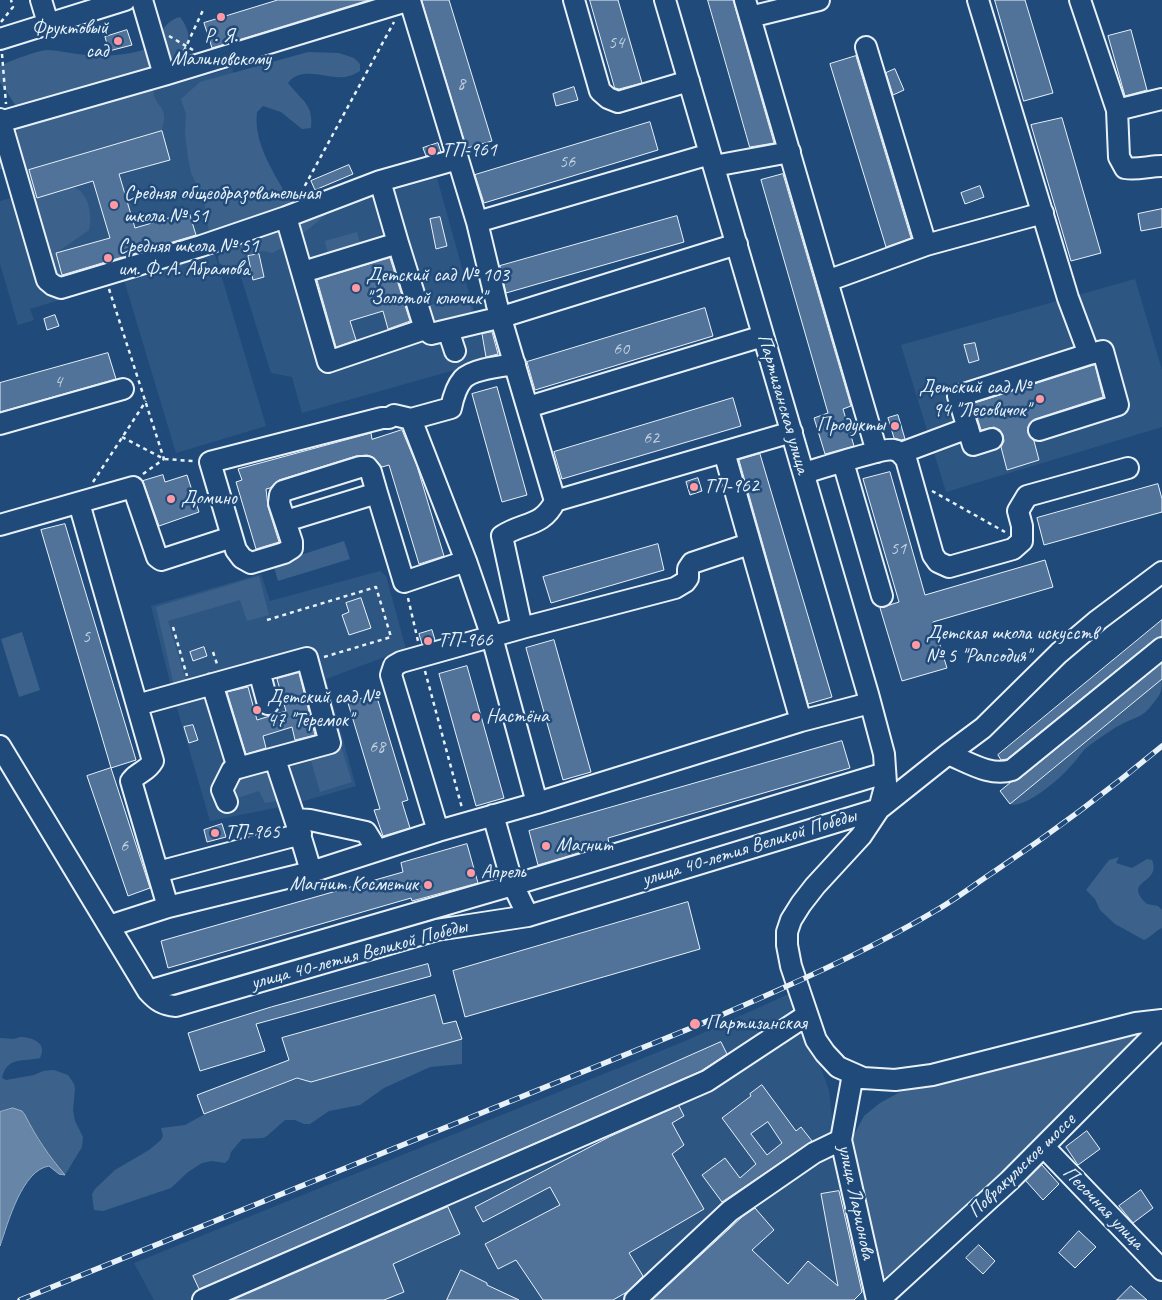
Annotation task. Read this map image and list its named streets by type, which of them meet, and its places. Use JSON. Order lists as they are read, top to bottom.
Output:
{
  "streets": {
    "street": [
      "Партизанская улица",
      "улица 40-летия Великой Победы",
      "Повракульское шоссе",
      "улица Ларионова",
      "Песочная улица"
    ]
  },
  "crossings": [
    ["Партизанская улица", "улица 40-летия Великой Победы"],
    ["Повракульское шоссе", "улица Ларионова"],
    ["Повракульское шоссе", "Песочная улица"]
  ],
  "places": [
    "Р. Я. Малиновскому",
    "Фруктовый сад",
    "ТП-961",
    "Средняя общеобразовательная школа № 51",
    "Средняя школа № 51 им. Ф. А. Абрамова",
    "Детский сад № 103 \"Золотой ключик\"",
    "Детский сад № 94 \"Лесовичок\"",
    "Продукты",
    "ТП-962",
    "Домино",
    "ТП-966",
    "Детская школа искусств № 5 \"Рапсодия\"",
    "Детский сад № 47 \"Теремок\"",
    "Настёна",
    "ТП-965",
    "Магнит",
    "Апрель",
    "Магнит Косметик",
    "Партизанская"
  ],
  "house_numbers": [
    "54",
    "8",
    "56",
    "60",
    "4",
    "62",
    "51",
    "5",
    "68",
    "6"
  ]
}
